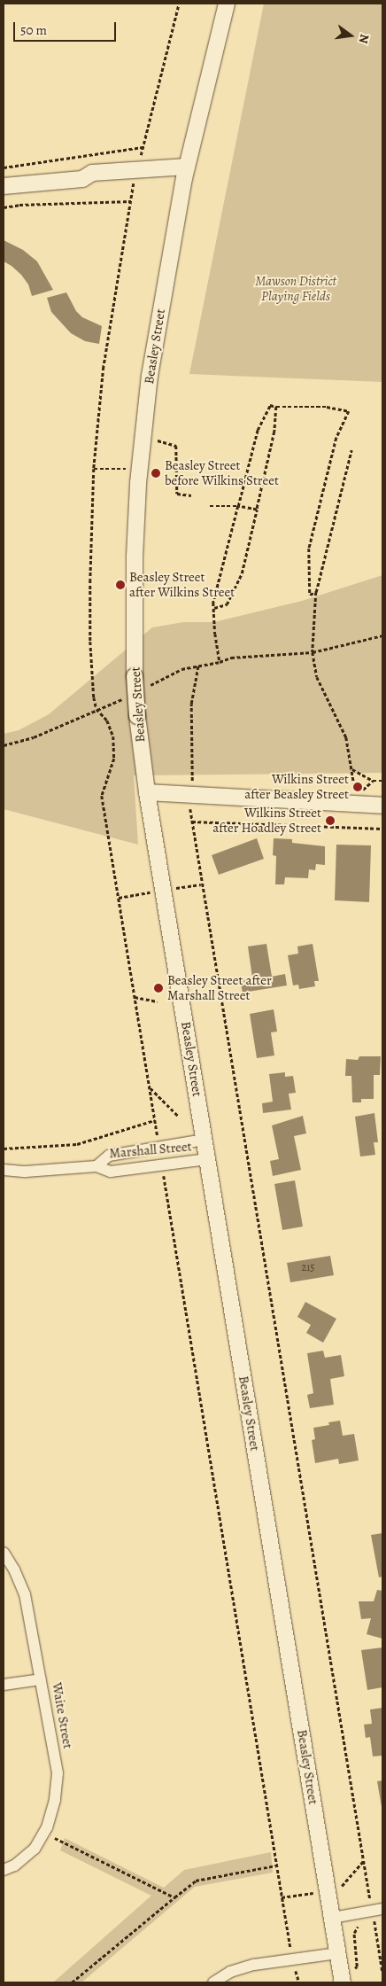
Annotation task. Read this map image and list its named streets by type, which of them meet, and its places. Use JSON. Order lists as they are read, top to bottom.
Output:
{
  "streets": {
    "main road": ["Beasley Street"],
    "street": ["Marshall Street", "Waite Street"]
  },
  "crossings": [
    ["Beasley Street", "Marshall Street"]
  ],
  "parks": ["Mawson District Playing Fields"],
  "places": [
    "Beasley Street before Wilkins Street",
    "Beasley Street after Wilkins Street",
    "Wilkins Street after Beasley Street",
    "Wilkins Street after Hoadley Street",
    "Beasley Street after Marshall Street"
  ],
  "house_numbers": ["215"],
  "scale_bar": "50 m",
  "north": "right"
}
